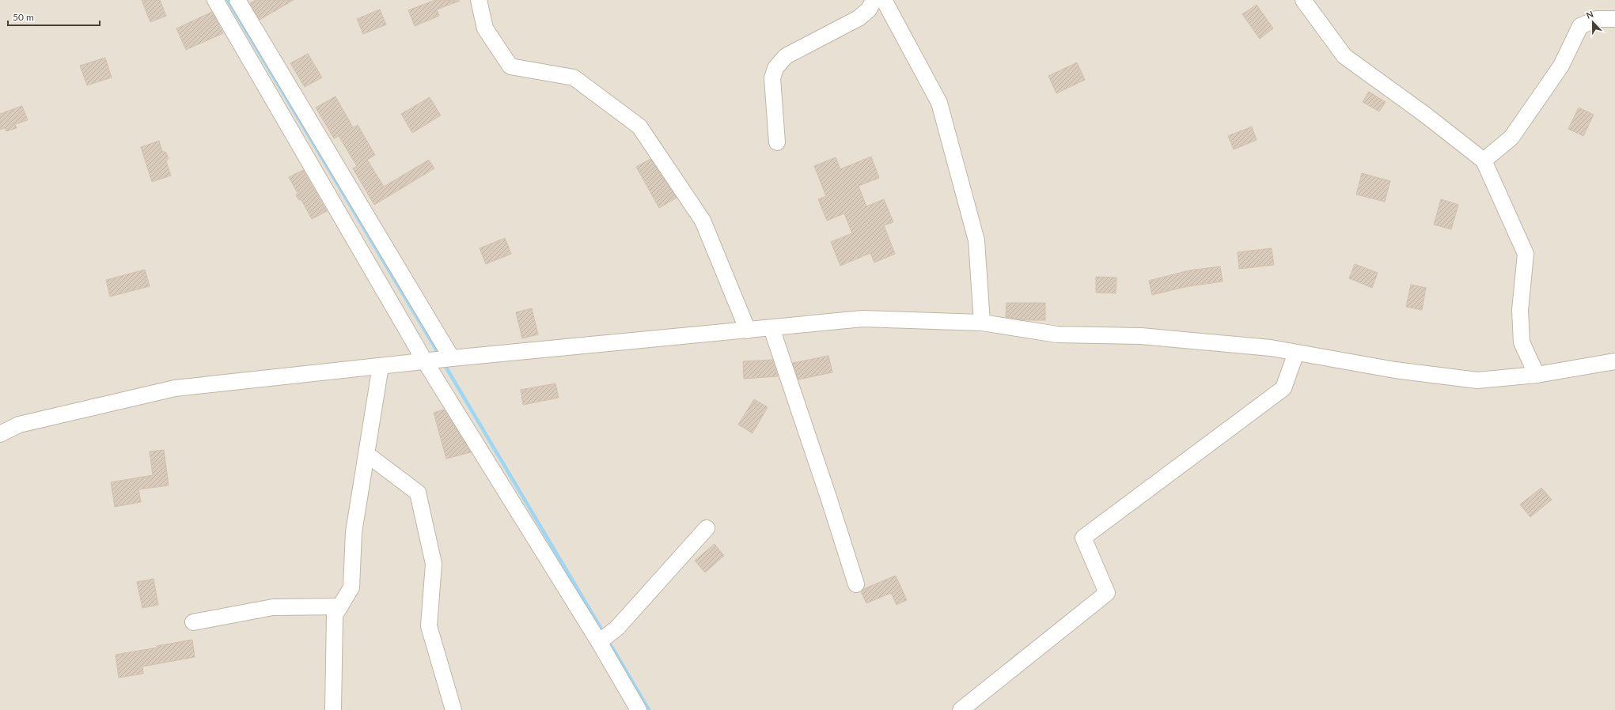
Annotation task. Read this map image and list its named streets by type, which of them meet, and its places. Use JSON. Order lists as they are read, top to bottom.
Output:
{
  "scale_bar": "50 m",
  "north": "top"
}
